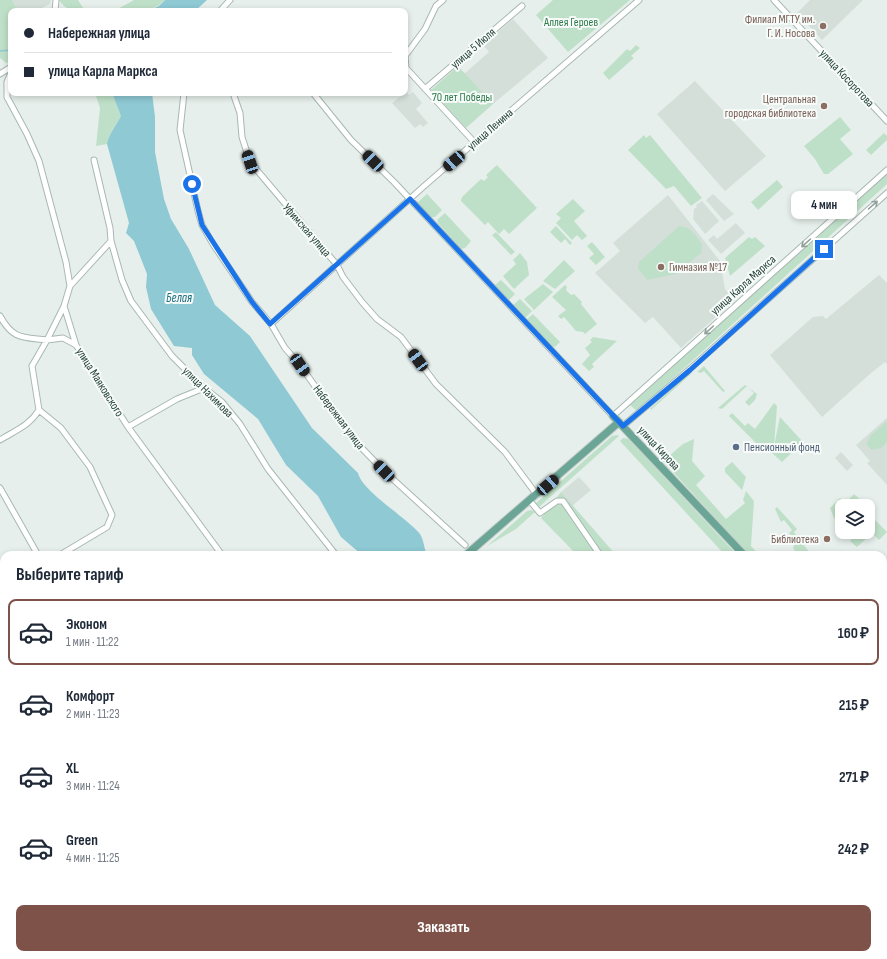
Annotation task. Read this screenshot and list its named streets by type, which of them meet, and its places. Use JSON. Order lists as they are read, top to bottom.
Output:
{
  "streets": {
    "main road": ["улица Кирова"],
    "street": [
      "улица 5 Июля",
      "улица Косоротова",
      "улица Ленина",
      "Уфимская улица",
      "улица Карла Маркса",
      "улица Маяковского",
      "улица Нахимова",
      "Набережная улица"
    ]
  },
  "crossings": [
    ["улица Ленина", "Уфимская улица"],
    ["улица Ленина", "Набережная улица"],
    ["улица Ленина", "улица Кирова"],
    ["улица Карла Маркса", "улица Кирова"]
  ],
  "water": ["Белая"],
  "parks": ["Аллея Героев", "70 лет Победы"],
  "places": [
    "Филиал МГТУ им. Г. И. Носова",
    "Центральная городская библиотека",
    "Гимназия №17",
    "Пенсионный фонд",
    "Библиотека"
  ],
  "page": {
    "banner": ["Набережная улица", "улица Карла Маркса"],
    "bubble": "4 мин",
    "heading": "Выберите тариф",
    "list": [
      {
        "name": "Эконом",
        "note": "1 мин · 11:22",
        "value": "160 ₽"
      },
      {
        "name": "Комфорт",
        "note": "2 мин · 11:23",
        "value": "215 ₽"
      },
      {
        "name": "XL",
        "note": "3 мин · 11:24",
        "value": "271 ₽"
      },
      {
        "name": "Green",
        "note": "4 мин · 11:25",
        "value": "242 ₽"
      }
    ],
    "buttons": "Заказать"
  }
}
